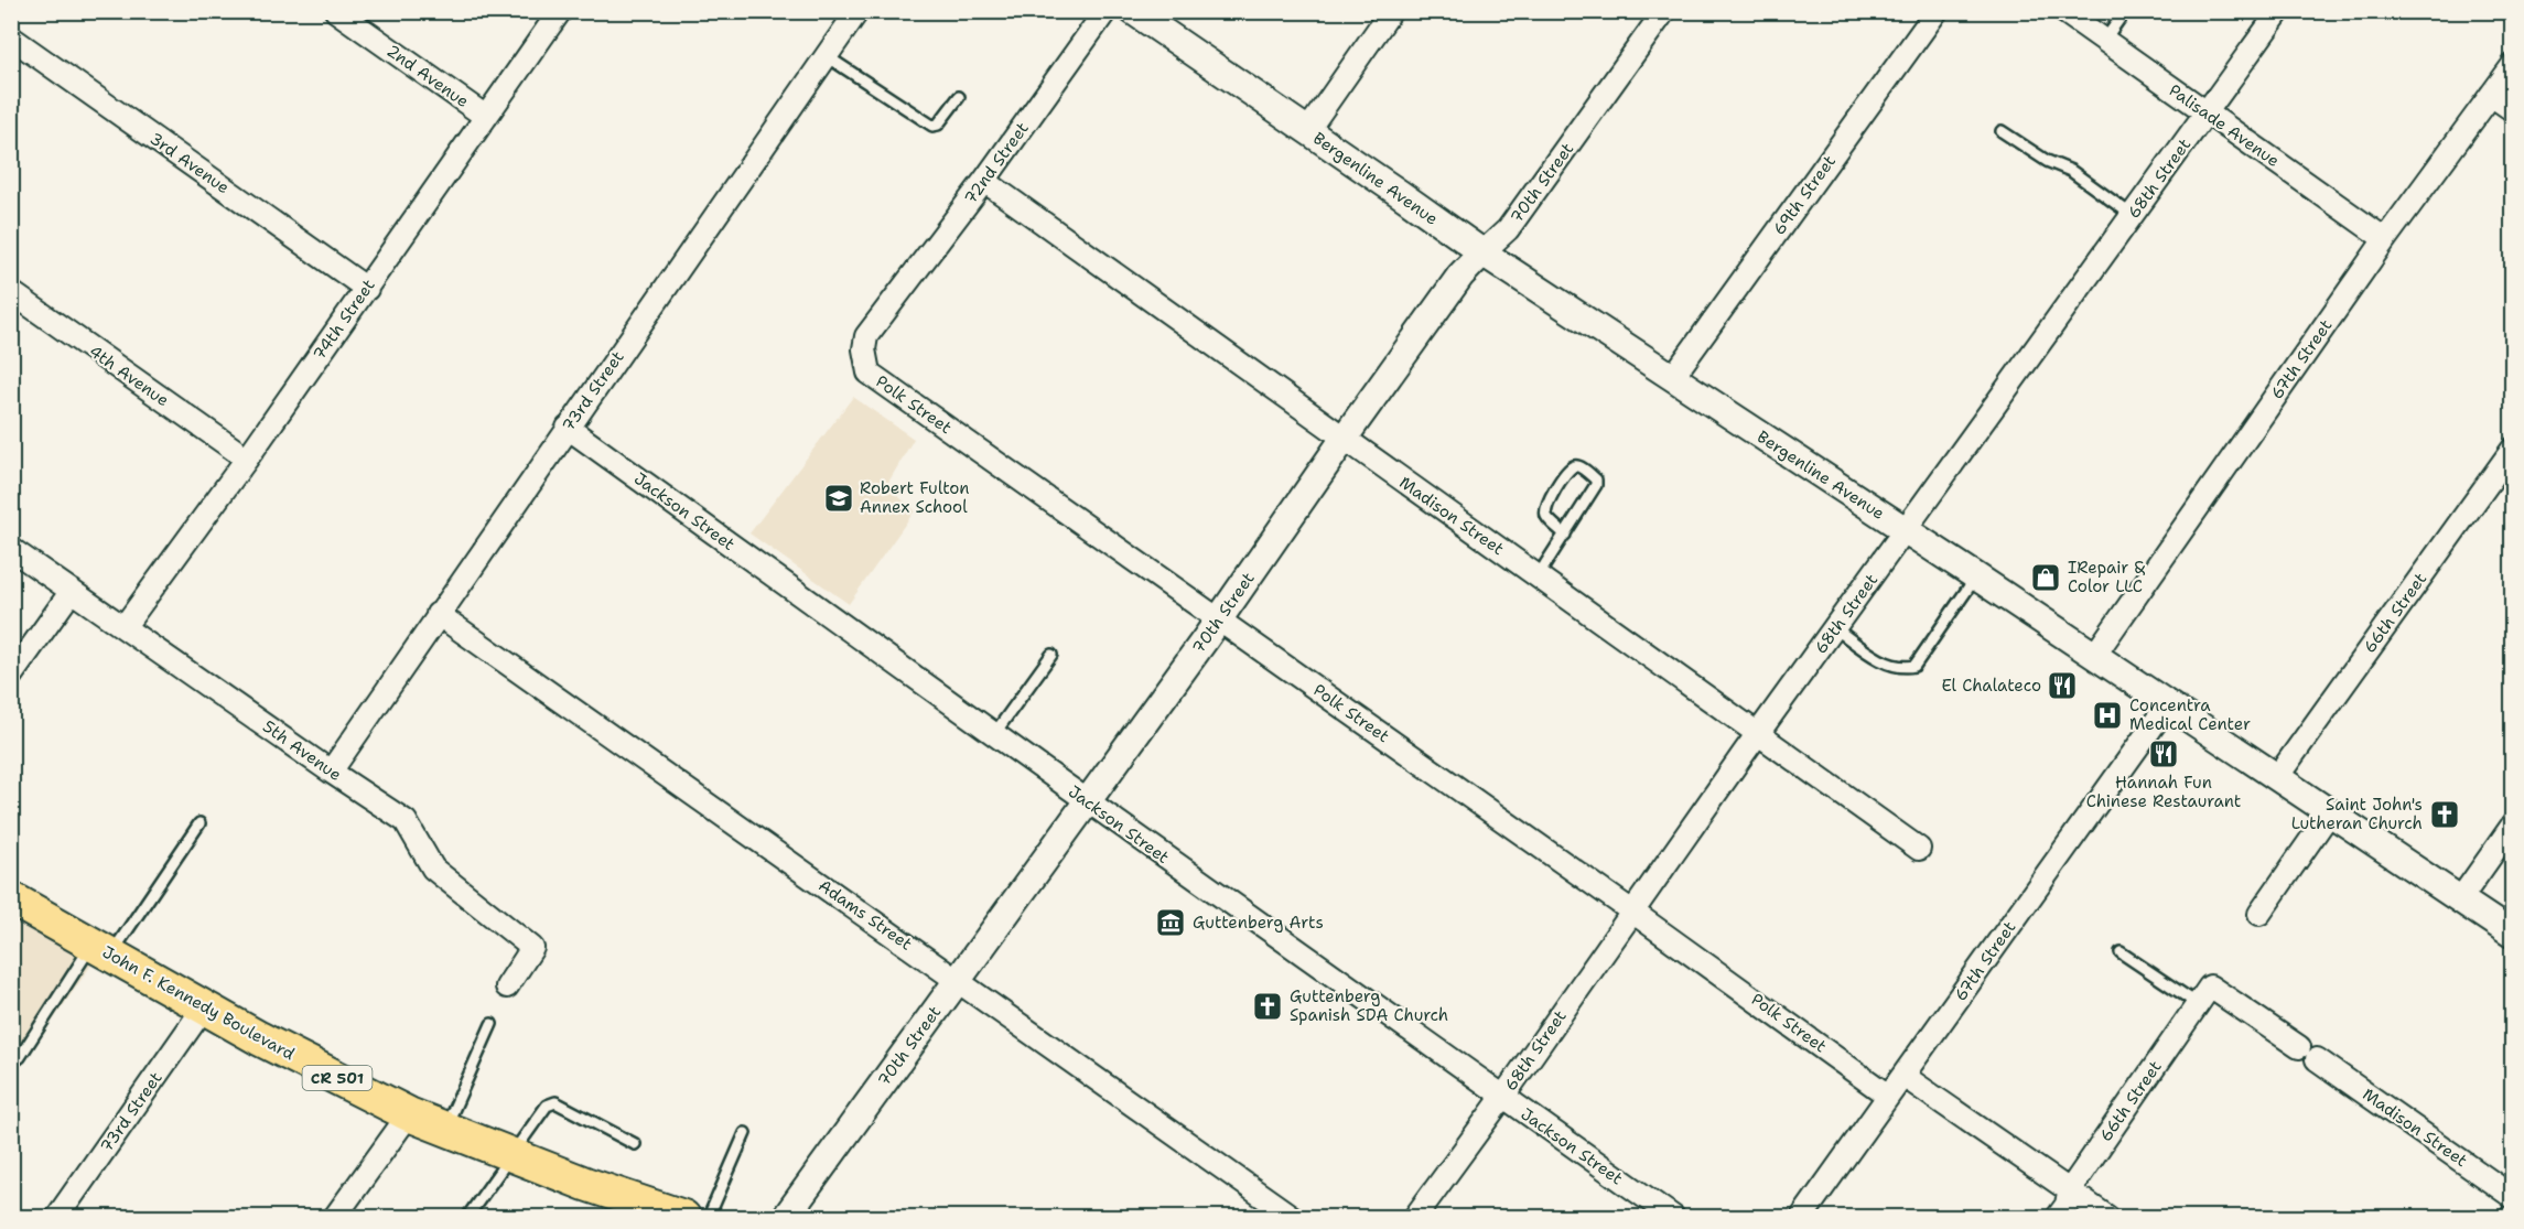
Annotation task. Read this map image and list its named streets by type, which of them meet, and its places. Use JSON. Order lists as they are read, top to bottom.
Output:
{
  "streets": {
    "main road": ["John F. Kennedy Boulevard", "CR 501"],
    "street": [
      "2nd Avenue",
      "Palisade Avenue",
      "3rd Avenue",
      "72nd Street",
      "Bergenline Avenue",
      "68th Street",
      "70th Street",
      "69th Street",
      "74th Street",
      "67th Street",
      "4th Avenue",
      "73rd Street",
      "Polk Street",
      "Jackson Street",
      "Madison Street",
      "66th Street",
      "5th Avenue",
      "Adams Street"
    ]
  },
  "crossings": [
    ["2nd Avenue", "74th Street"],
    ["Palisade Avenue", "68th Street"],
    ["Palisade Avenue", "67th Street"],
    ["3rd Avenue", "74th Street"],
    ["72nd Street", "Polk Street"],
    ["72nd Street", "Madison Street"],
    ["Bergenline Avenue", "68th Street"],
    ["Bergenline Avenue", "70th Street"],
    ["Bergenline Avenue", "69th Street"],
    ["Bergenline Avenue", "67th Street"],
    ["Bergenline Avenue", "66th Street"],
    ["68th Street", "Polk Street"],
    ["68th Street", "Jackson Street"],
    ["68th Street", "Madison Street"],
    ["70th Street", "Polk Street"],
    ["70th Street", "Jackson Street"],
    ["70th Street", "Madison Street"],
    ["70th Street", "Adams Street"],
    ["74th Street", "4th Avenue"],
    ["74th Street", "5th Avenue"],
    ["67th Street", "Polk Street"],
    ["73rd Street", "Jackson Street"],
    ["73rd Street", "5th Avenue"],
    ["73rd Street", "Adams Street"],
    ["73rd Street", "John F. Kennedy Boulevard"]
  ],
  "places": {
    "school or university": ["Robert Fulton Annex School"],
    "shop": ["IRepair & Color LLC"],
    "restaurant": ["El Chalateco", "Hannah Fun Chinese Restaurant"],
    "hospital": ["Concentra Medical Center"],
    "church": ["Saint John's Lutheran Church", "Guttenberg Spanish SDA Church"],
    "museum": ["Guttenberg Arts"]
  }
}
